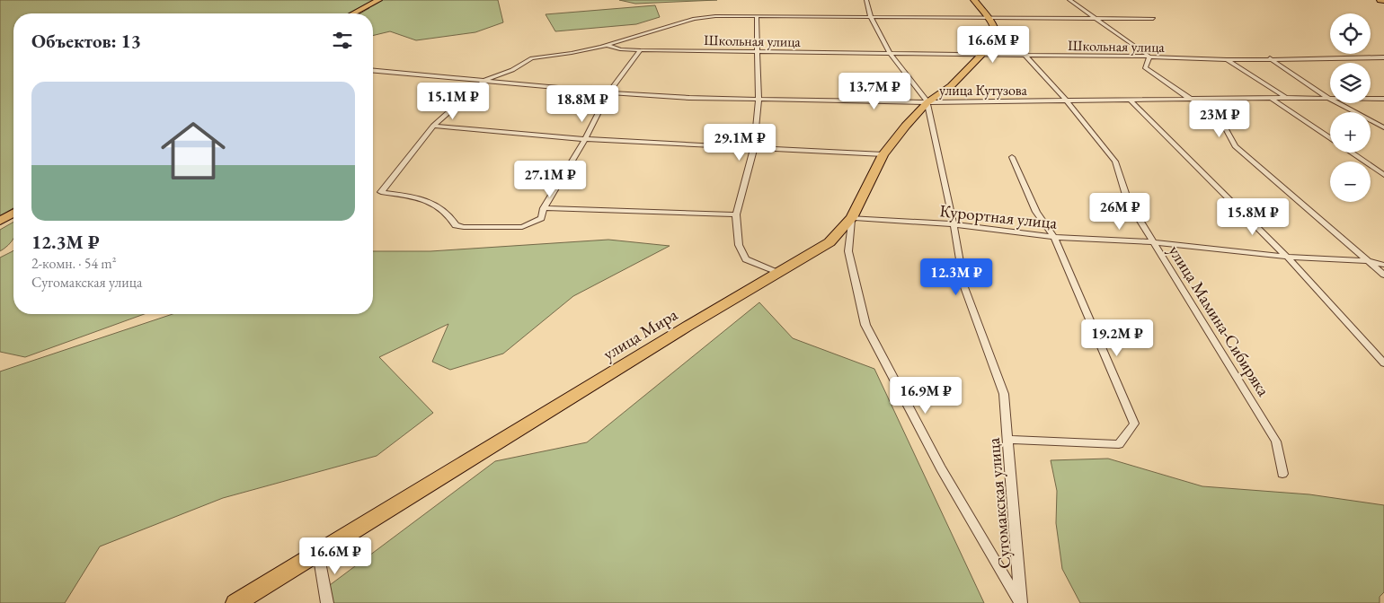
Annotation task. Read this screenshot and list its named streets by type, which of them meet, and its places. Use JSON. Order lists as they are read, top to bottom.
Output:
{
  "streets": {
    "main road": ["улица Мамина-Сибиряка", "улица Мира"],
    "street": [
      "Школьная улица",
      "улица Кутузова",
      "Курортная улица",
      "Сугомакская улица"
    ]
  },
  "crossings": [
    ["Школьная улица", "улица Мамина-Сибиряка"],
    ["Школьная улица", "улица Мира"],
    ["Школьная улица", "Сугомакская улица"],
    ["улица Кутузова", "улица Мамина-Сибиряка"],
    ["улица Кутузова", "улица Мира"],
    ["улица Кутузова", "Сугомакская улица"],
    ["Курортная улица", "улица Мамина-Сибиряка"],
    ["Курортная улица", "улица Мира"],
    ["Курортная улица", "Сугомакская улица"],
    ["улица Мамина-Сибиряка", "улица Мира"],
    ["улица Мира", "Сугомакская улица"]
  ],
  "page": {
    "map_buttons": ["+", "−"],
    "heading": "Объектов: 13",
    "price": [
      "16.6M ₽",
      "13.7M ₽",
      "15.1M ₽",
      "18.8M ₽",
      "23M ₽",
      "29.1M ₽",
      "27.1M ₽",
      "26M ₽",
      "15.8M ₽",
      "12.3M ₽",
      "19.2M ₽",
      "16.9M ₽",
      "16.6M ₽"
    ],
    "list": [
      {
        "name": "12.3M ₽",
        "note": "2-комн. · 54 m² · Сугомакская улица"
      }
    ]
  }
}
